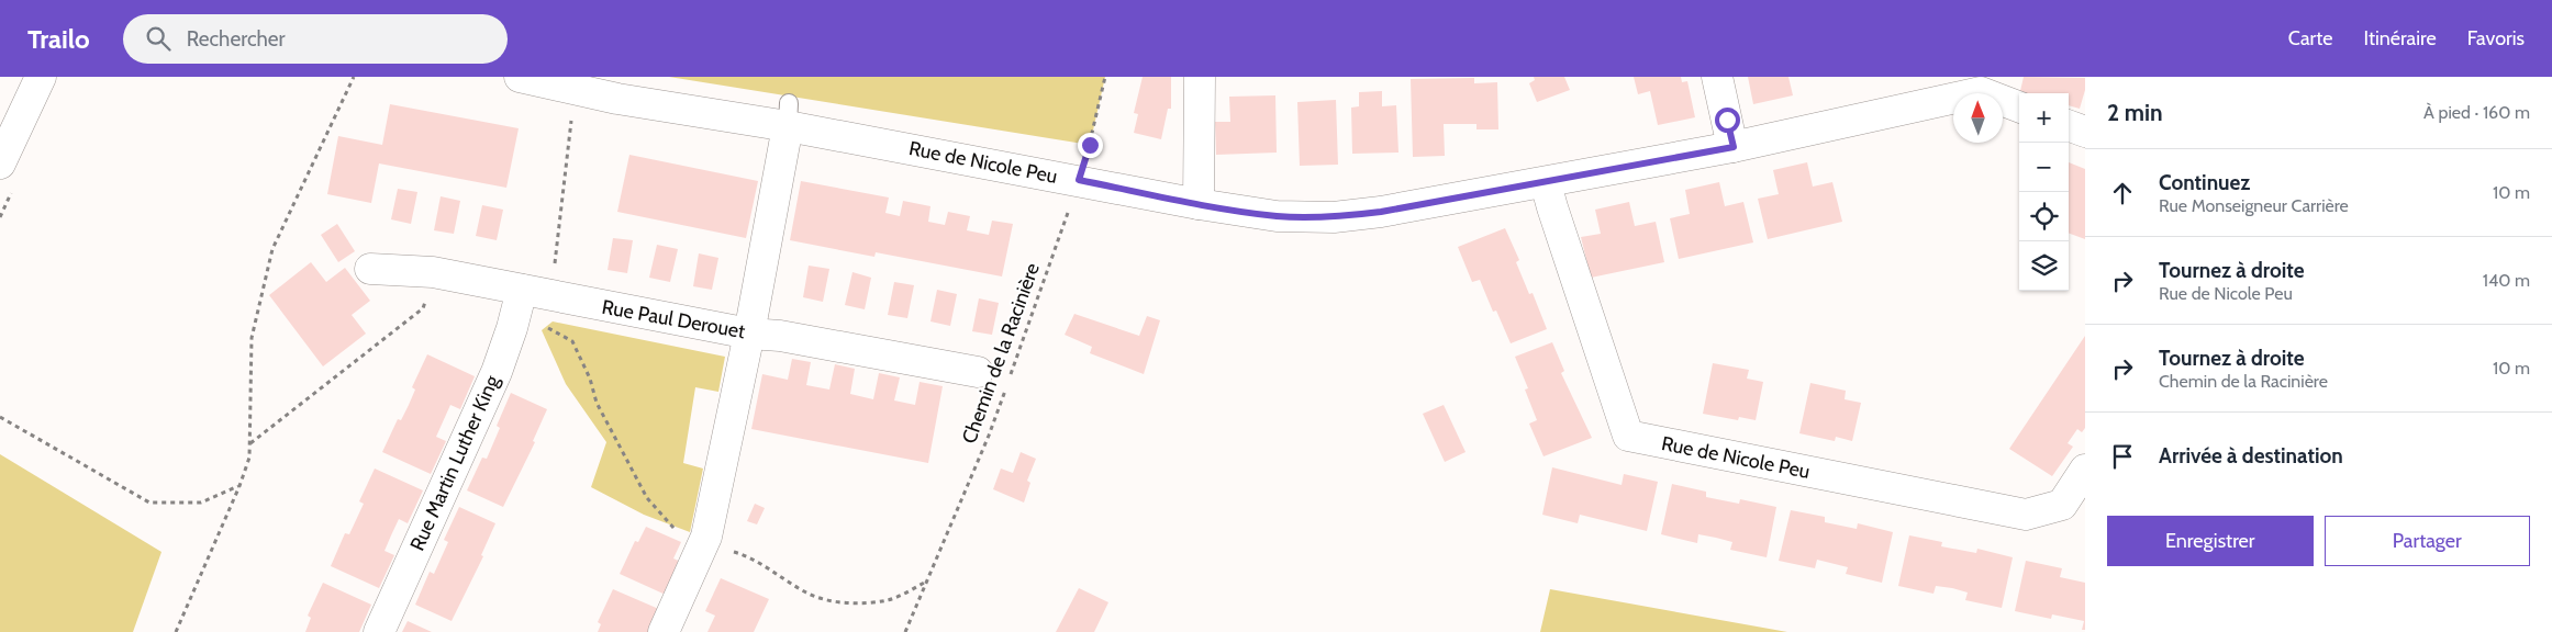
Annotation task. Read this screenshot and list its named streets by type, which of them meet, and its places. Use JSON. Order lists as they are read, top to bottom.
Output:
{
  "streets": {
    "street": ["Rue de Nicole Peu", "Rue Paul Derouet", "Rue Martin Luther King"],
    "path": ["Chemin de la Racinière"]
  },
  "crossings": [
    ["Rue de Nicole Peu", "Chemin de la Racinière"],
    ["Rue Paul Derouet", "Rue Martin Luther King"]
  ],
  "north": "top",
  "page": {
    "header": "Trailo",
    "search": "Rechercher",
    "nav": ["Carte", "Itinéraire", "Favoris"],
    "heading": ["2 min", "À pied · 160 m"],
    "map_buttons": ["+", "−"],
    "list": [
      ["Continuez", "Rue Monseigneur Carrière", "10 m"],
      ["Tournez à droite", "Rue de Nicole Peu", "140 m"],
      ["Tournez à droite", "Chemin de la Racinière", "10 m"],
      "Arrivée à destination"
    ],
    "buttons": ["Enregistrer", "Partager"]
  }
}
